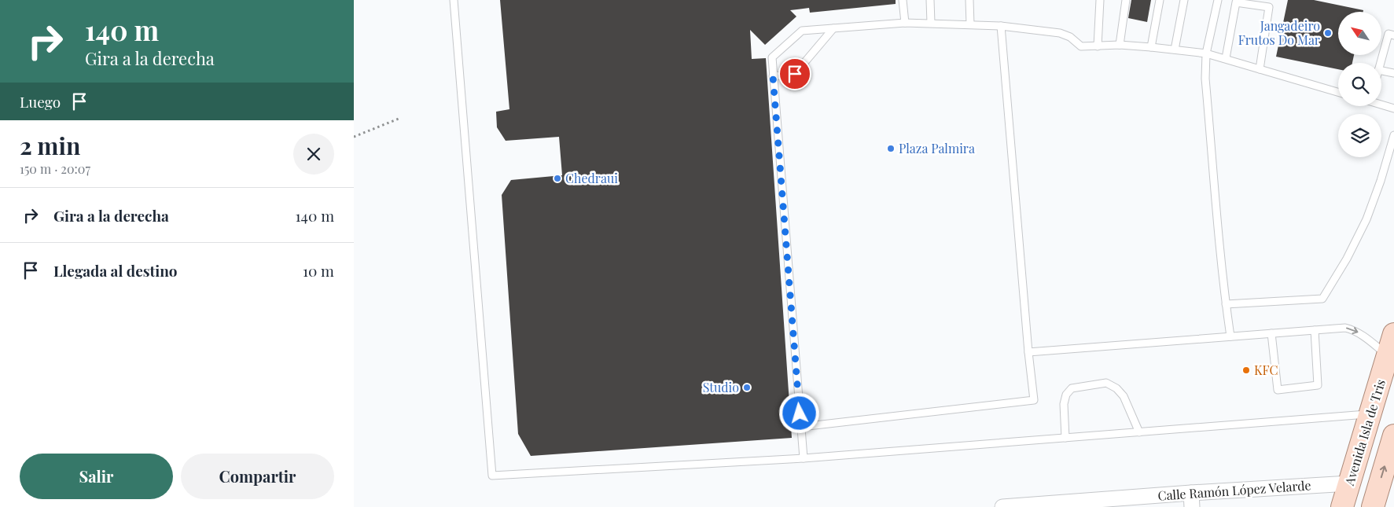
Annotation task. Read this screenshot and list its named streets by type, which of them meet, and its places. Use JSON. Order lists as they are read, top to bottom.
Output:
{
  "streets": {
    "main road": ["Avenida Isla de Tris"],
    "street": ["Calle Ramón López Velarde"]
  },
  "crossings": [
    ["Avenida Isla de Tris", "Calle Ramón López Velarde"]
  ],
  "places": [
    "Jangadeiro Frutos Do Mar",
    "Plaza Palmira",
    "Chedraui",
    "KFC",
    "Studio"
  ],
  "north": "top left",
  "page": {
    "turn": ["140 m", "Gira a la derecha"],
    "then": "Luego",
    "heading": ["2 min", "150 m · 20:07"],
    "list": [
      {
        "name": "Gira a la derecha",
        "value": "140 m"
      },
      {
        "name": "Llegada al destino",
        "value": "10 m"
      }
    ],
    "buttons": ["Salir", "Compartir"]
  }
}
